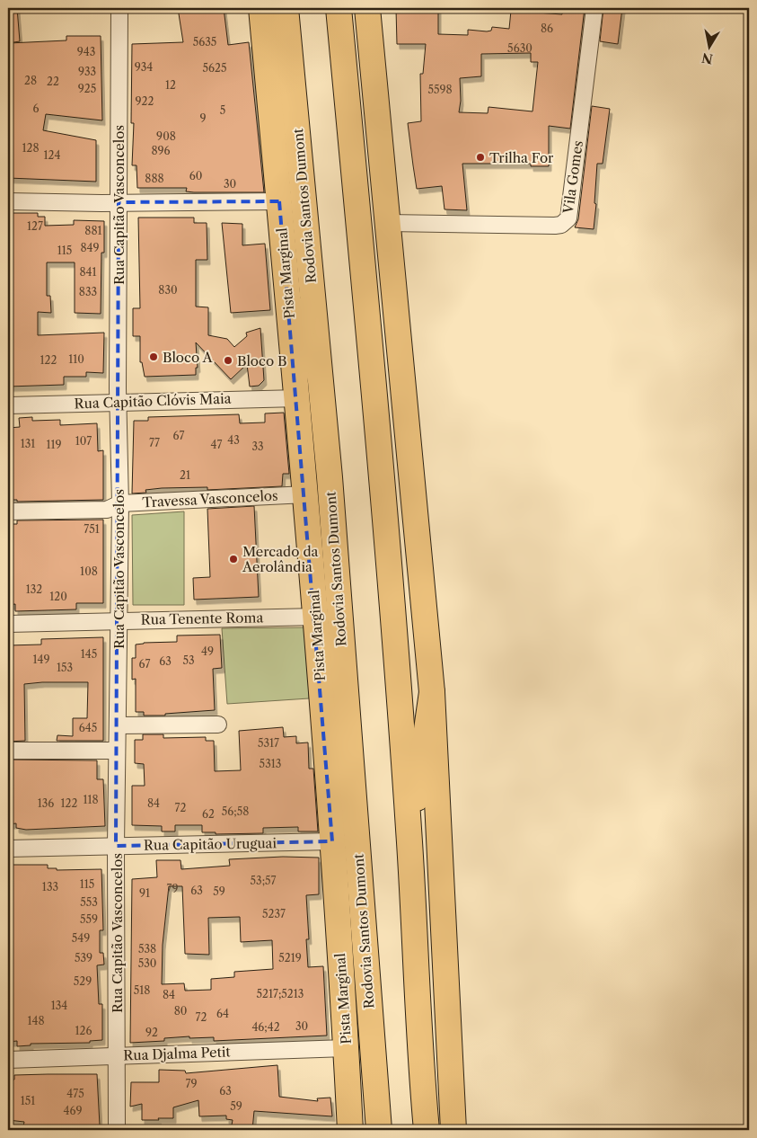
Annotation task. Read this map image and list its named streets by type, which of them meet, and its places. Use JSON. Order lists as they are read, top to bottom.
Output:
{
  "streets": {
    "main road": ["Rodovia Santos Dumont", "Pista Marginal"],
    "street": [
      "Vila Gomes",
      "Rua Capitão Vasconcelos",
      "Rua Capitão Clóvis Maia",
      "Travessa Vasconcelos",
      "Rua Tenente Roma",
      "Rua Capitão Uruguai",
      "Rua Djalma Petit"
    ]
  },
  "crossings": [
    ["Rua Capitão Vasconcelos", "Rua Capitão Clóvis Maia"],
    ["Rua Capitão Vasconcelos", "Travessa Vasconcelos"],
    ["Rua Capitão Vasconcelos", "Rua Tenente Roma"],
    ["Rua Capitão Vasconcelos", "Rua Capitão Uruguai"],
    ["Rua Capitão Vasconcelos", "Rua Djalma Petit"],
    ["Pista Marginal", "Rua Capitão Clóvis Maia"],
    ["Pista Marginal", "Travessa Vasconcelos"],
    ["Pista Marginal", "Rua Tenente Roma"],
    ["Pista Marginal", "Rua Capitão Uruguai"],
    ["Pista Marginal", "Rua Djalma Petit"]
  ],
  "places": [
    "Trilha For",
    "Bloco A",
    "Bloco B",
    "Mercado da Aerolândia"
  ],
  "house_numbers": [
    "86",
    "5635",
    "5630",
    "943",
    "934",
    "5625",
    "933",
    "28",
    "22",
    "12",
    "925",
    "5598",
    "922",
    "6",
    "5",
    "9",
    "908",
    "128",
    "896",
    "124",
    "60",
    "888",
    "30",
    "127",
    "881",
    "849",
    "115",
    "841",
    "830",
    "833",
    "110",
    "122",
    "67",
    "43",
    "107",
    "77",
    "131",
    "119",
    "47",
    "33",
    "21",
    "751",
    "108",
    "132",
    "120",
    "49",
    "145",
    "149",
    "53",
    "63",
    "67",
    "153",
    "645",
    "5317",
    "5313",
    "118",
    "136",
    "122",
    "84",
    "72",
    "56;58",
    "62",
    "53;57",
    "115",
    "133",
    "79",
    "63",
    "59",
    "91",
    "553",
    "5237",
    "559",
    "549",
    "538",
    "539",
    "5219",
    "530",
    "529",
    "518",
    "5217;5213",
    "84",
    "134",
    "80",
    "64",
    "72",
    "148",
    "30",
    "46;42",
    "126",
    "92",
    "79",
    "63",
    "475",
    "151",
    "59",
    "469"
  ],
  "north": "bottom"
}
